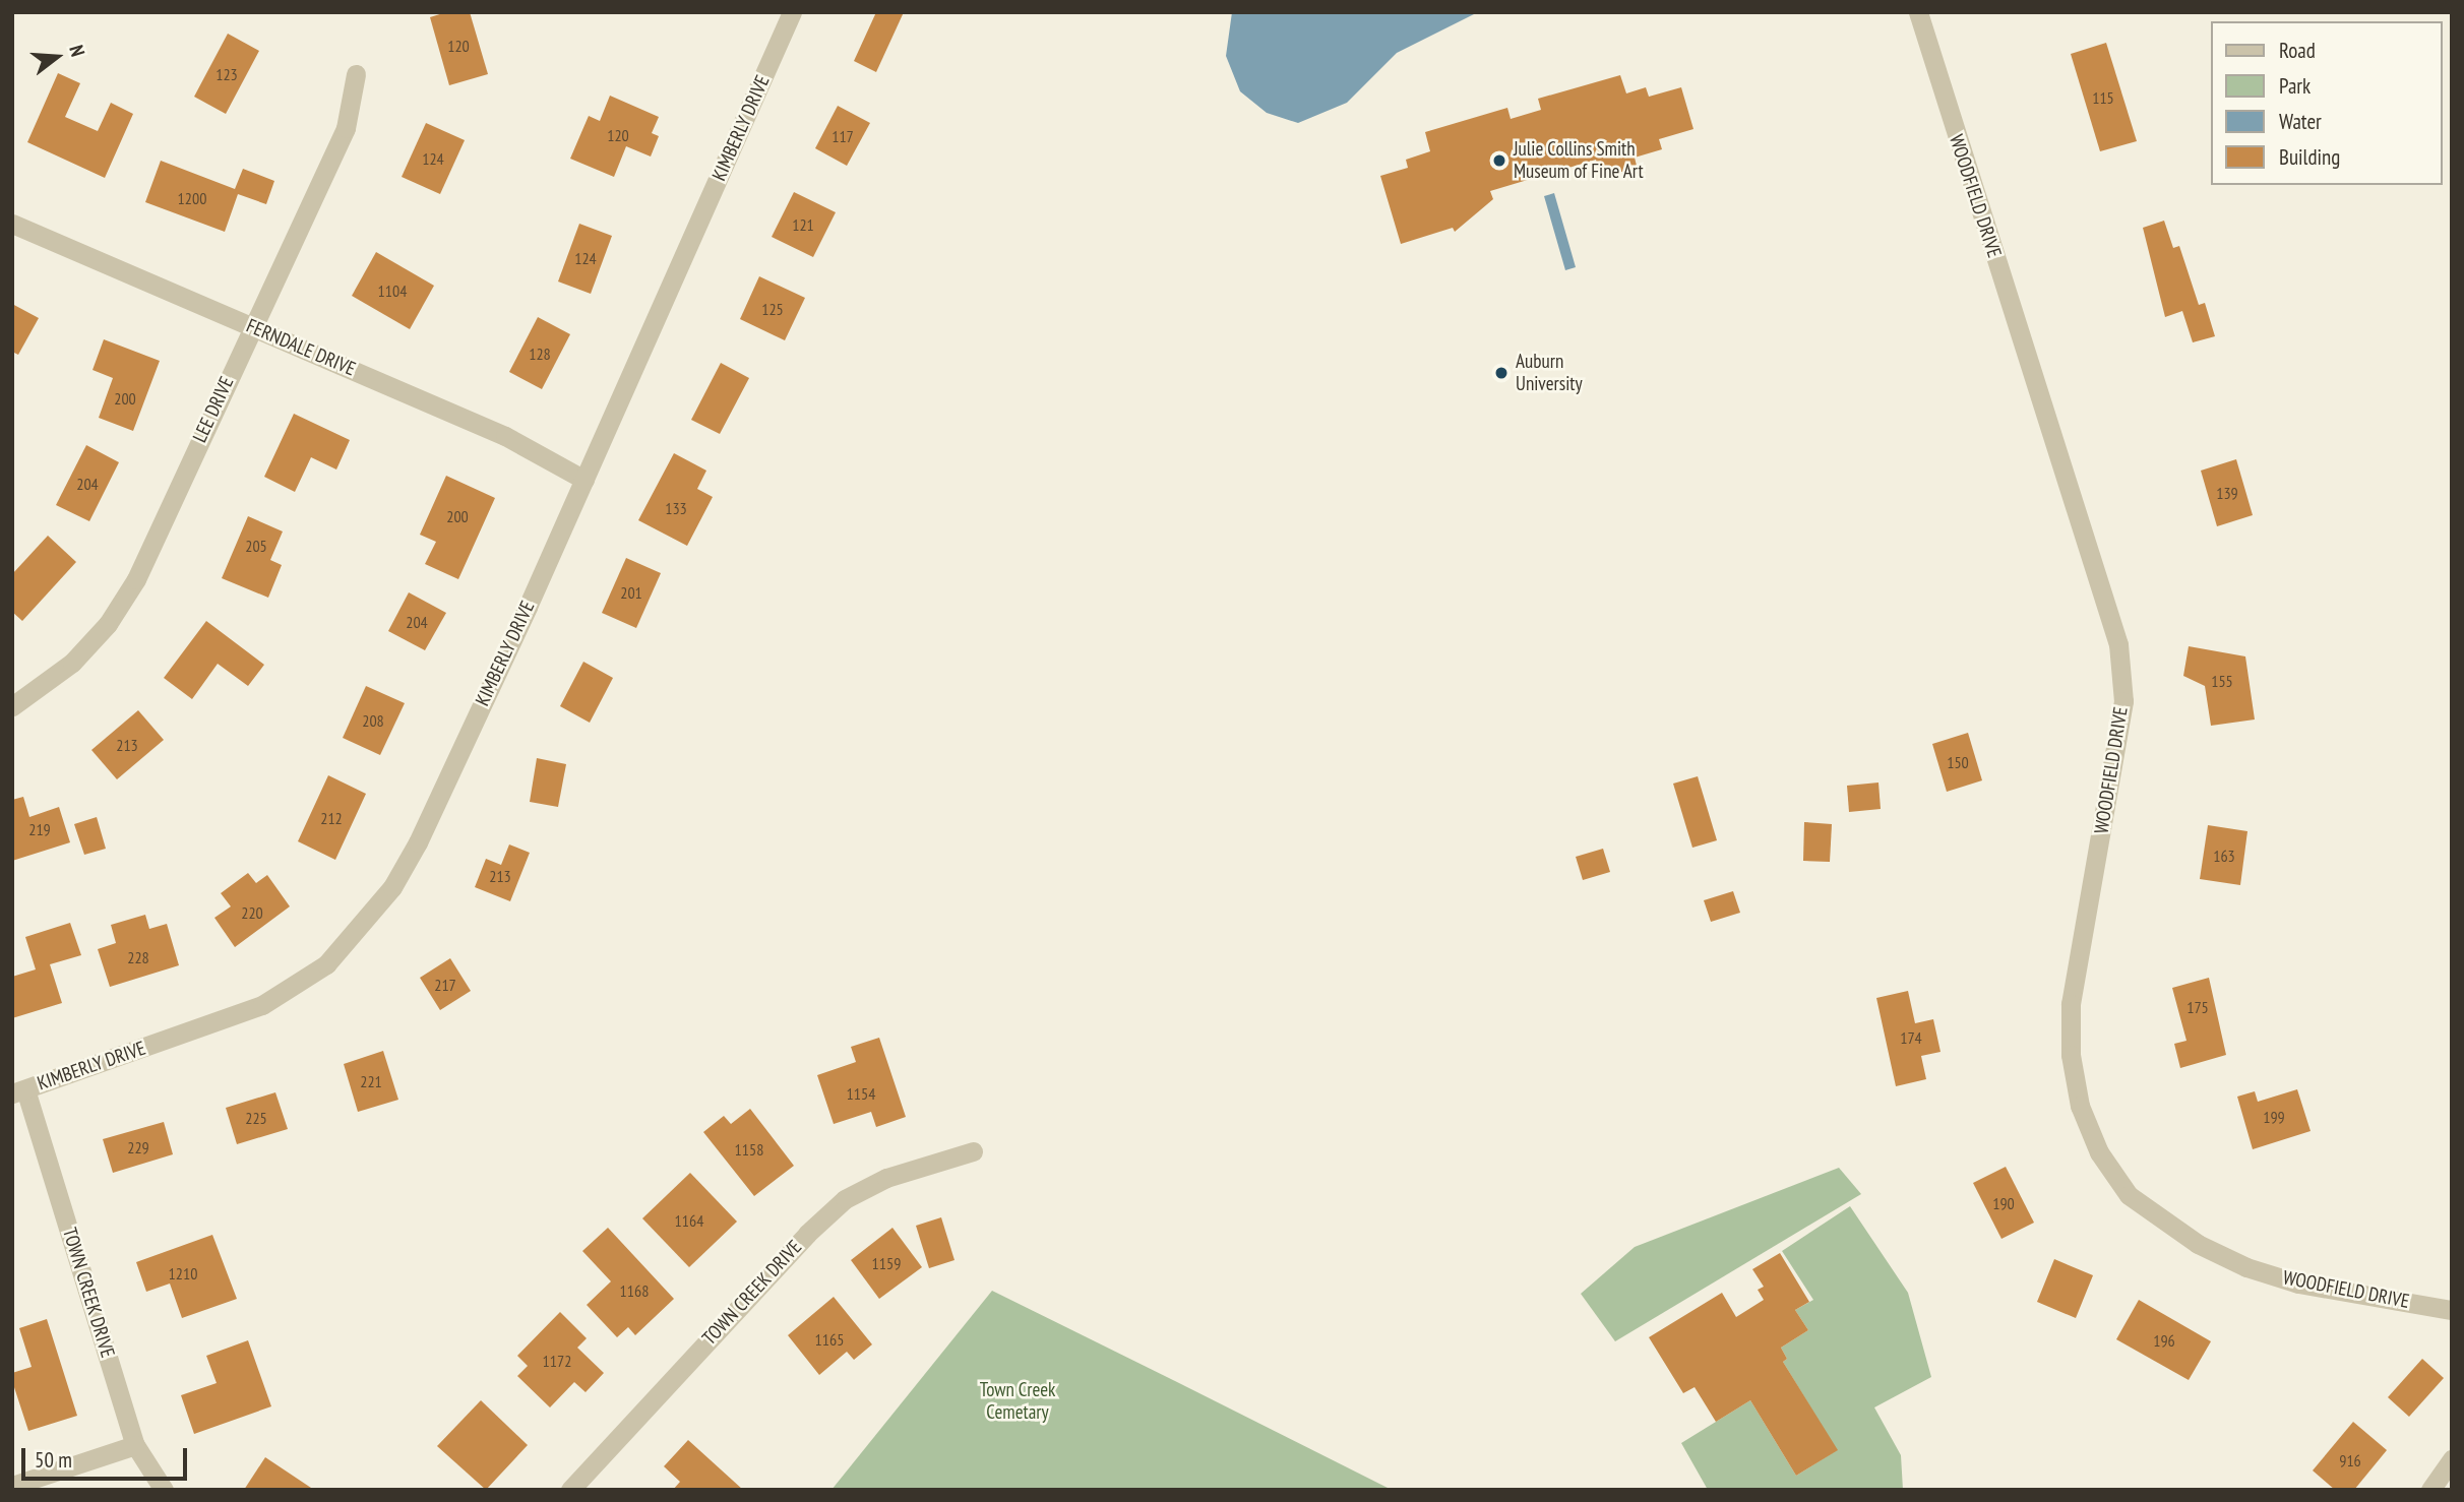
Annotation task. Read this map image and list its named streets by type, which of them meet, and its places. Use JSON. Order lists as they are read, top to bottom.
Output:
{
  "streets": {
    "street": [
      "KIMBERLY DRIVE",
      "WOODFIELD DRIVE",
      "FERNDALE DRIVE",
      "LEE DRIVE",
      "TOWN CREEK DRIVE"
    ]
  },
  "crossings": [
    ["KIMBERLY DRIVE", "FERNDALE DRIVE"],
    ["KIMBERLY DRIVE", "TOWN CREEK DRIVE"],
    ["FERNDALE DRIVE", "LEE DRIVE"]
  ],
  "parks": ["Town Creek Cemetary"],
  "places": ["Julie Collins Smith Museum of Fine Art", "Auburn University"],
  "house_numbers": [
    "120",
    "123",
    "115",
    "120",
    "117",
    "124",
    "1200",
    "121",
    "124",
    "1104",
    "125",
    "128",
    "200",
    "204",
    "139",
    "133",
    "200",
    "205",
    "201",
    "204",
    "155",
    "208",
    "213",
    "150",
    "212",
    "219",
    "163",
    "213",
    "220",
    "228",
    "217",
    "175",
    "174",
    "221",
    "1154",
    "199",
    "225",
    "229",
    "1158",
    "190",
    "1164",
    "1159",
    "1210",
    "1168",
    "1165",
    "196",
    "1172",
    "916"
  ],
  "legend": [
    "Road",
    "Park",
    "Water",
    "Building"
  ],
  "scale_bar": "50 m",
  "north": "right"
}
